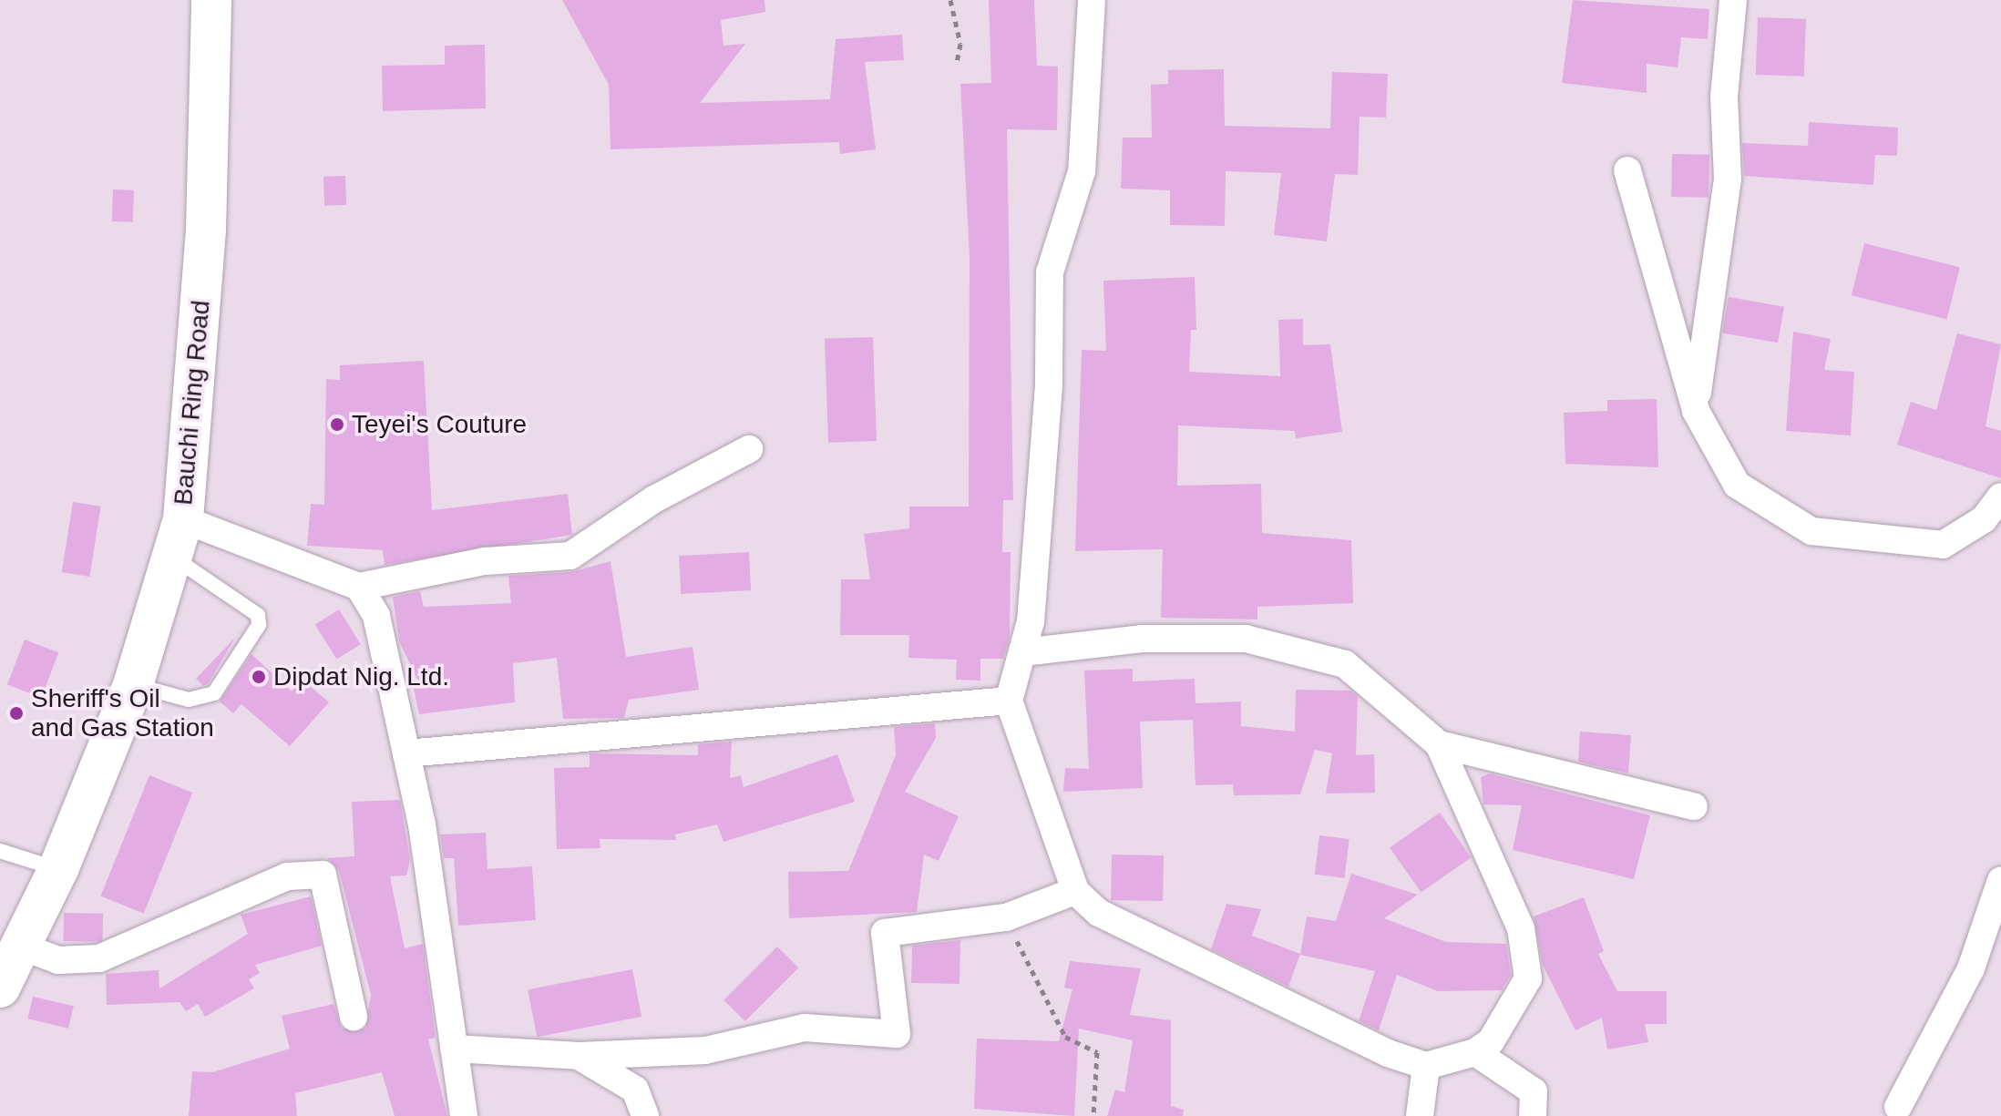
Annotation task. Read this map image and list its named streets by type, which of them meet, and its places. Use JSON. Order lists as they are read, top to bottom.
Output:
{
  "streets": {
    "main road": ["Bauchi Ring Road"]
  },
  "places": ["Teyei's Couture", "Dipdat Nig. Ltd.", "Sheriff's Oil and Gas Station"]
}
